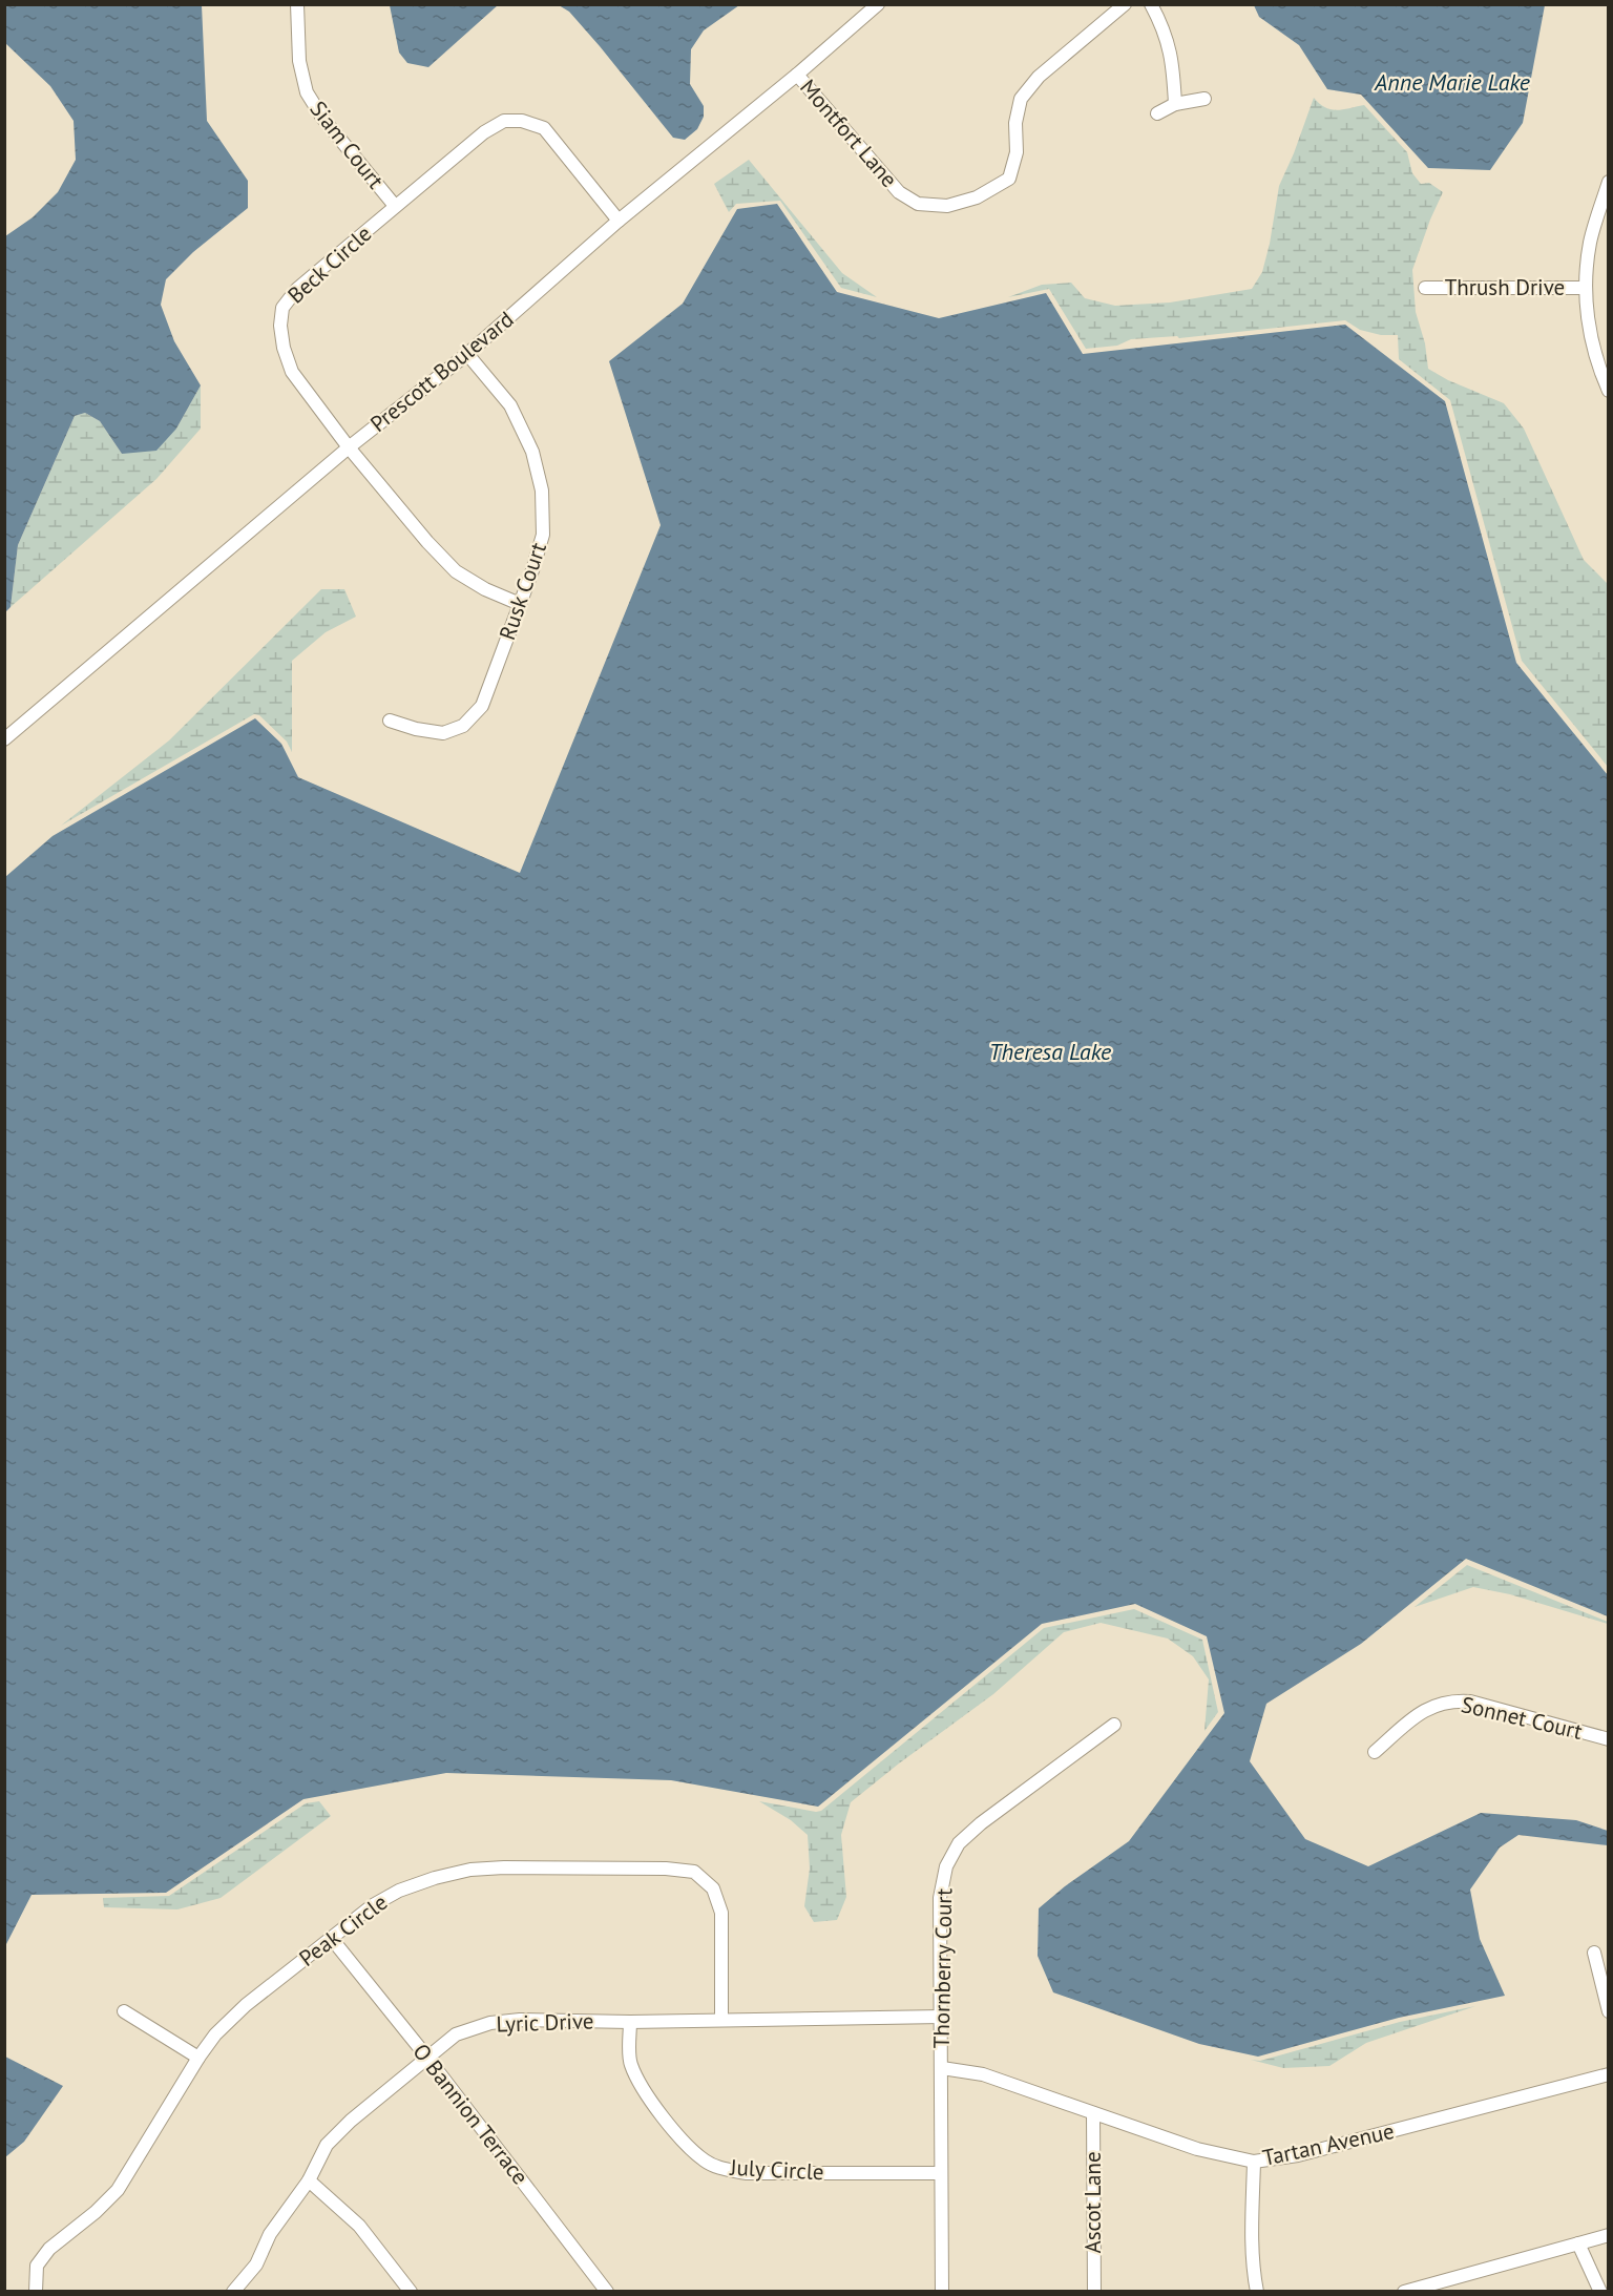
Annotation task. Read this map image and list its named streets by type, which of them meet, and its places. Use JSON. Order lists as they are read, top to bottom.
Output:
{
  "streets": {
    "street": [
      "Montfort Lane",
      "Siam Court",
      "Beck Circle",
      "Thrush Drive",
      "Prescott Boulevard",
      "Rusk Court",
      "Sonnet Court",
      "Peak Circle",
      "Thornberry Court",
      "Lyric Drive",
      "O Bannion Terrace",
      "Tartan Avenue",
      "July Circle",
      "Ascot Lane"
    ]
  },
  "crossings": [
    ["Montfort Lane", "Prescott Boulevard"],
    ["Siam Court", "Beck Circle"],
    ["Beck Circle", "Prescott Boulevard"],
    ["Beck Circle", "Rusk Court"],
    ["Prescott Boulevard", "Rusk Court"],
    ["Peak Circle", "Lyric Drive"],
    ["Peak Circle", "O Bannion Terrace"],
    ["Thornberry Court", "Lyric Drive"],
    ["Thornberry Court", "Tartan Avenue"],
    ["Thornberry Court", "July Circle"],
    ["Lyric Drive", "O Bannion Terrace"],
    ["Lyric Drive", "July Circle"],
    ["Tartan Avenue", "Ascot Lane"]
  ],
  "water": ["Anne Marie Lake", "Theresa Lake"]
}
